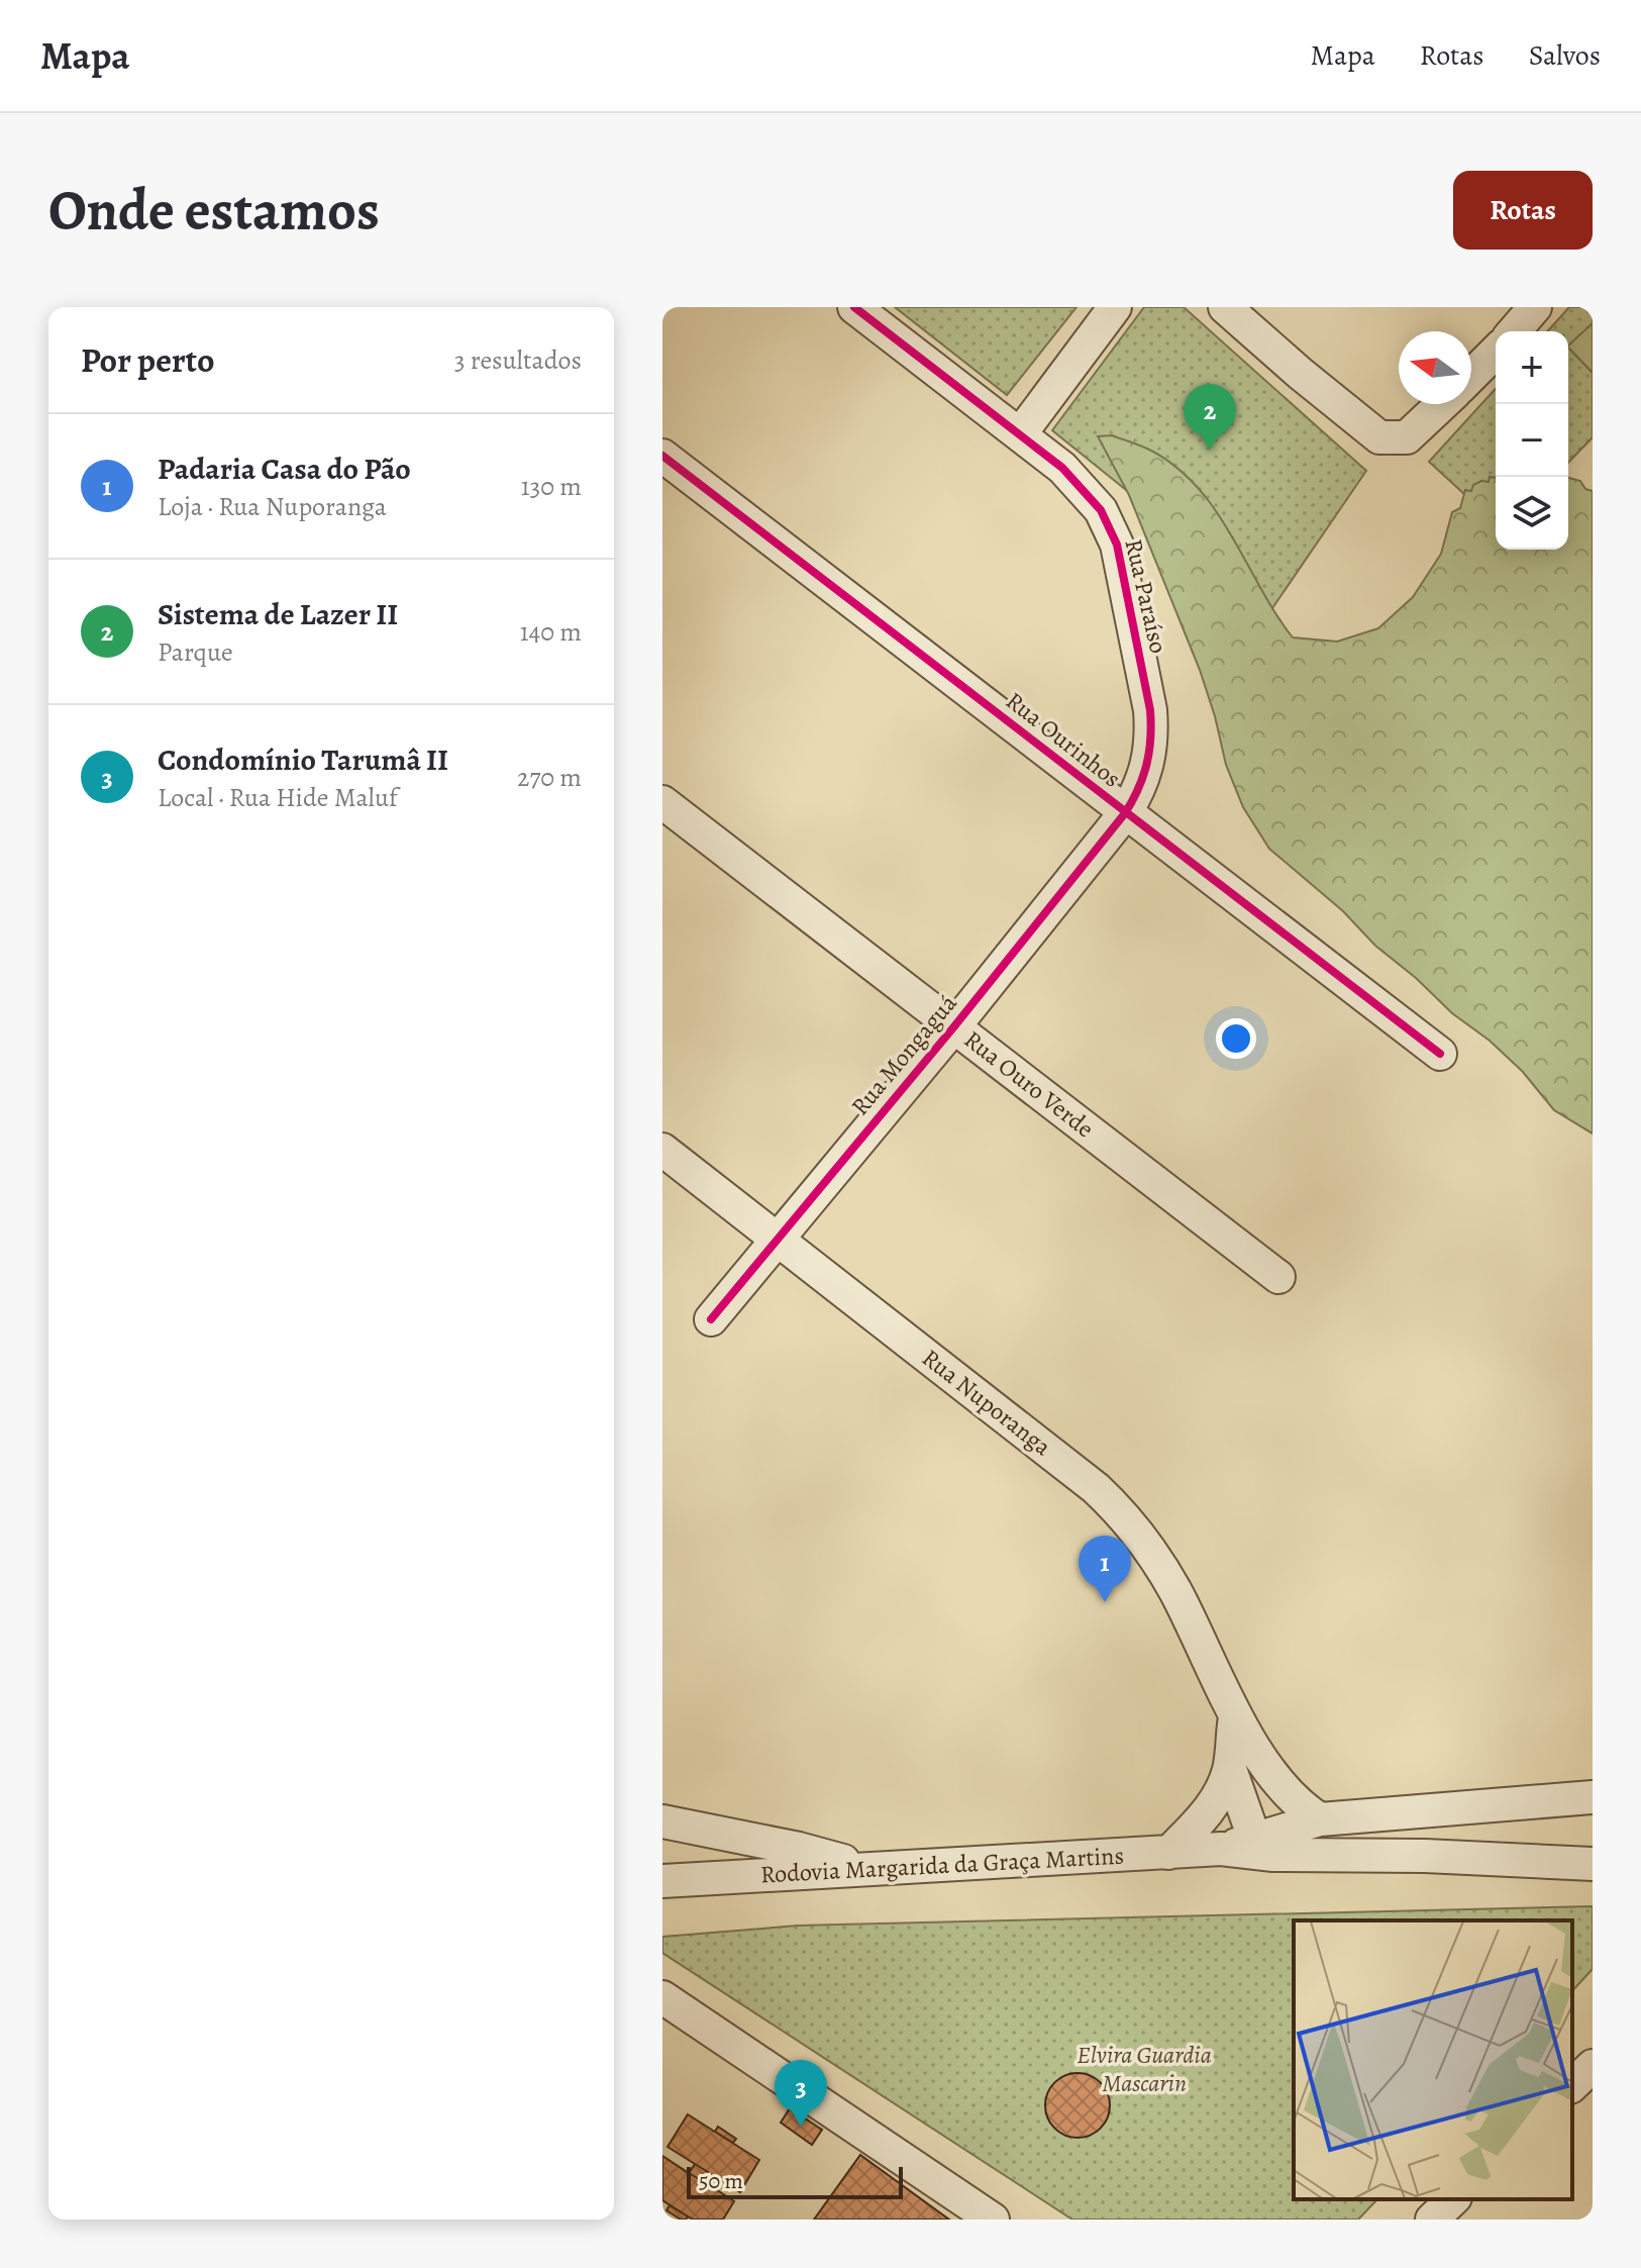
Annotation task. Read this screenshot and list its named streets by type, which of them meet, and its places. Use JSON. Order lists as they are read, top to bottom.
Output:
{
  "streets": {
    "street": [
      "Rua Paraíso",
      "Rua Ourinhos",
      "Rua Mongaguá",
      "Rua Ouro Verde",
      "Rua Nuporanga",
      "Rodovia Margarida da Graça Martins"
    ]
  },
  "crossings": [
    ["Rua Paraíso", "Rua Ourinhos"],
    ["Rua Paraíso", "Rua Mongaguá"],
    ["Rua Ourinhos", "Rua Mongaguá"],
    ["Rua Mongaguá", "Rua Ouro Verde"],
    ["Rua Mongaguá", "Rua Nuporanga"],
    ["Rua Nuporanga", "Rodovia Margarida da Graça Martins"]
  ],
  "parks": ["Elvira Guardia Mascarin"],
  "scale_bar": "50 m",
  "north": "left",
  "page": {
    "header": "Mapa",
    "nav": ["Mapa", "Rotas", "Salvos"],
    "buttons": "Rotas",
    "title": "Onde estamos",
    "heading": ["Por perto", "3 resultados"],
    "map_buttons": ["+", "−"],
    "pins": ["2", "1", "3"],
    "list": [
      {
        "mark": "1",
        "name": "Padaria Casa do Pão",
        "note": "Loja · Rua Nuporanga",
        "value": "130 m"
      },
      {
        "mark": "2",
        "name": "Sistema de Lazer II",
        "note": "Parque",
        "value": "140 m"
      },
      {
        "mark": "3",
        "name": "Condomínio Tarumâ II",
        "note": "Local · Rua Hide Maluf",
        "value": "270 m"
      }
    ],
    "scale": "50 m"
  }
}
